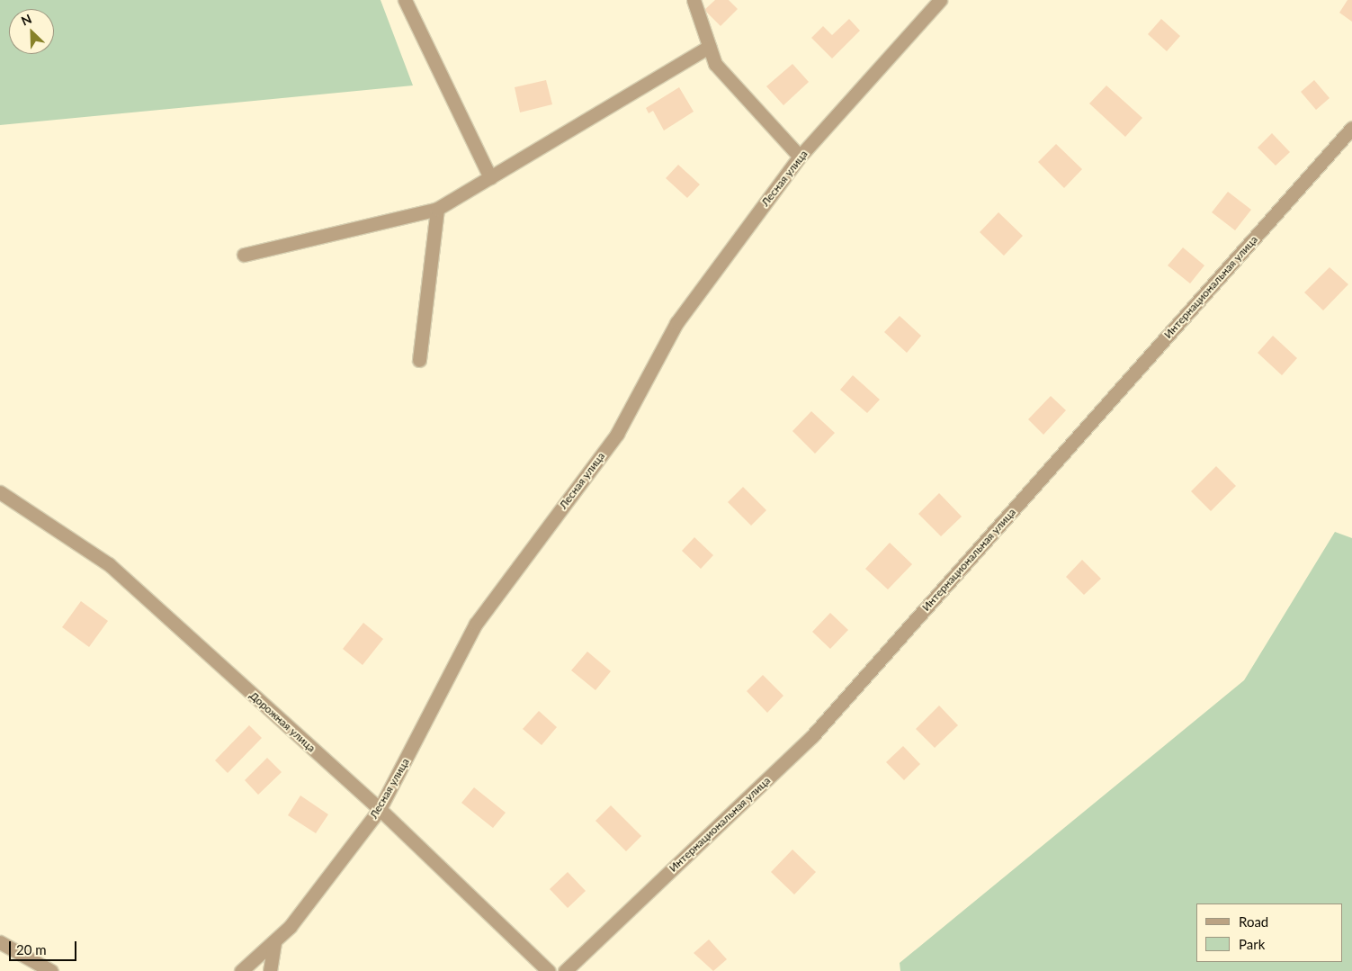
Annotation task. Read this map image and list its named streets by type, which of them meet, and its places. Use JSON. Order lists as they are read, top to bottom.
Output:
{
  "streets": {
    "street": ["Лесная улица", "Интернациональная улица", "Дорожная улица"]
  },
  "crossings": [
    ["Лесная улица", "Дорожная улица"]
  ],
  "legend": ["Road", "Park"],
  "scale_bar": "20 m",
  "north": "top left"
}
